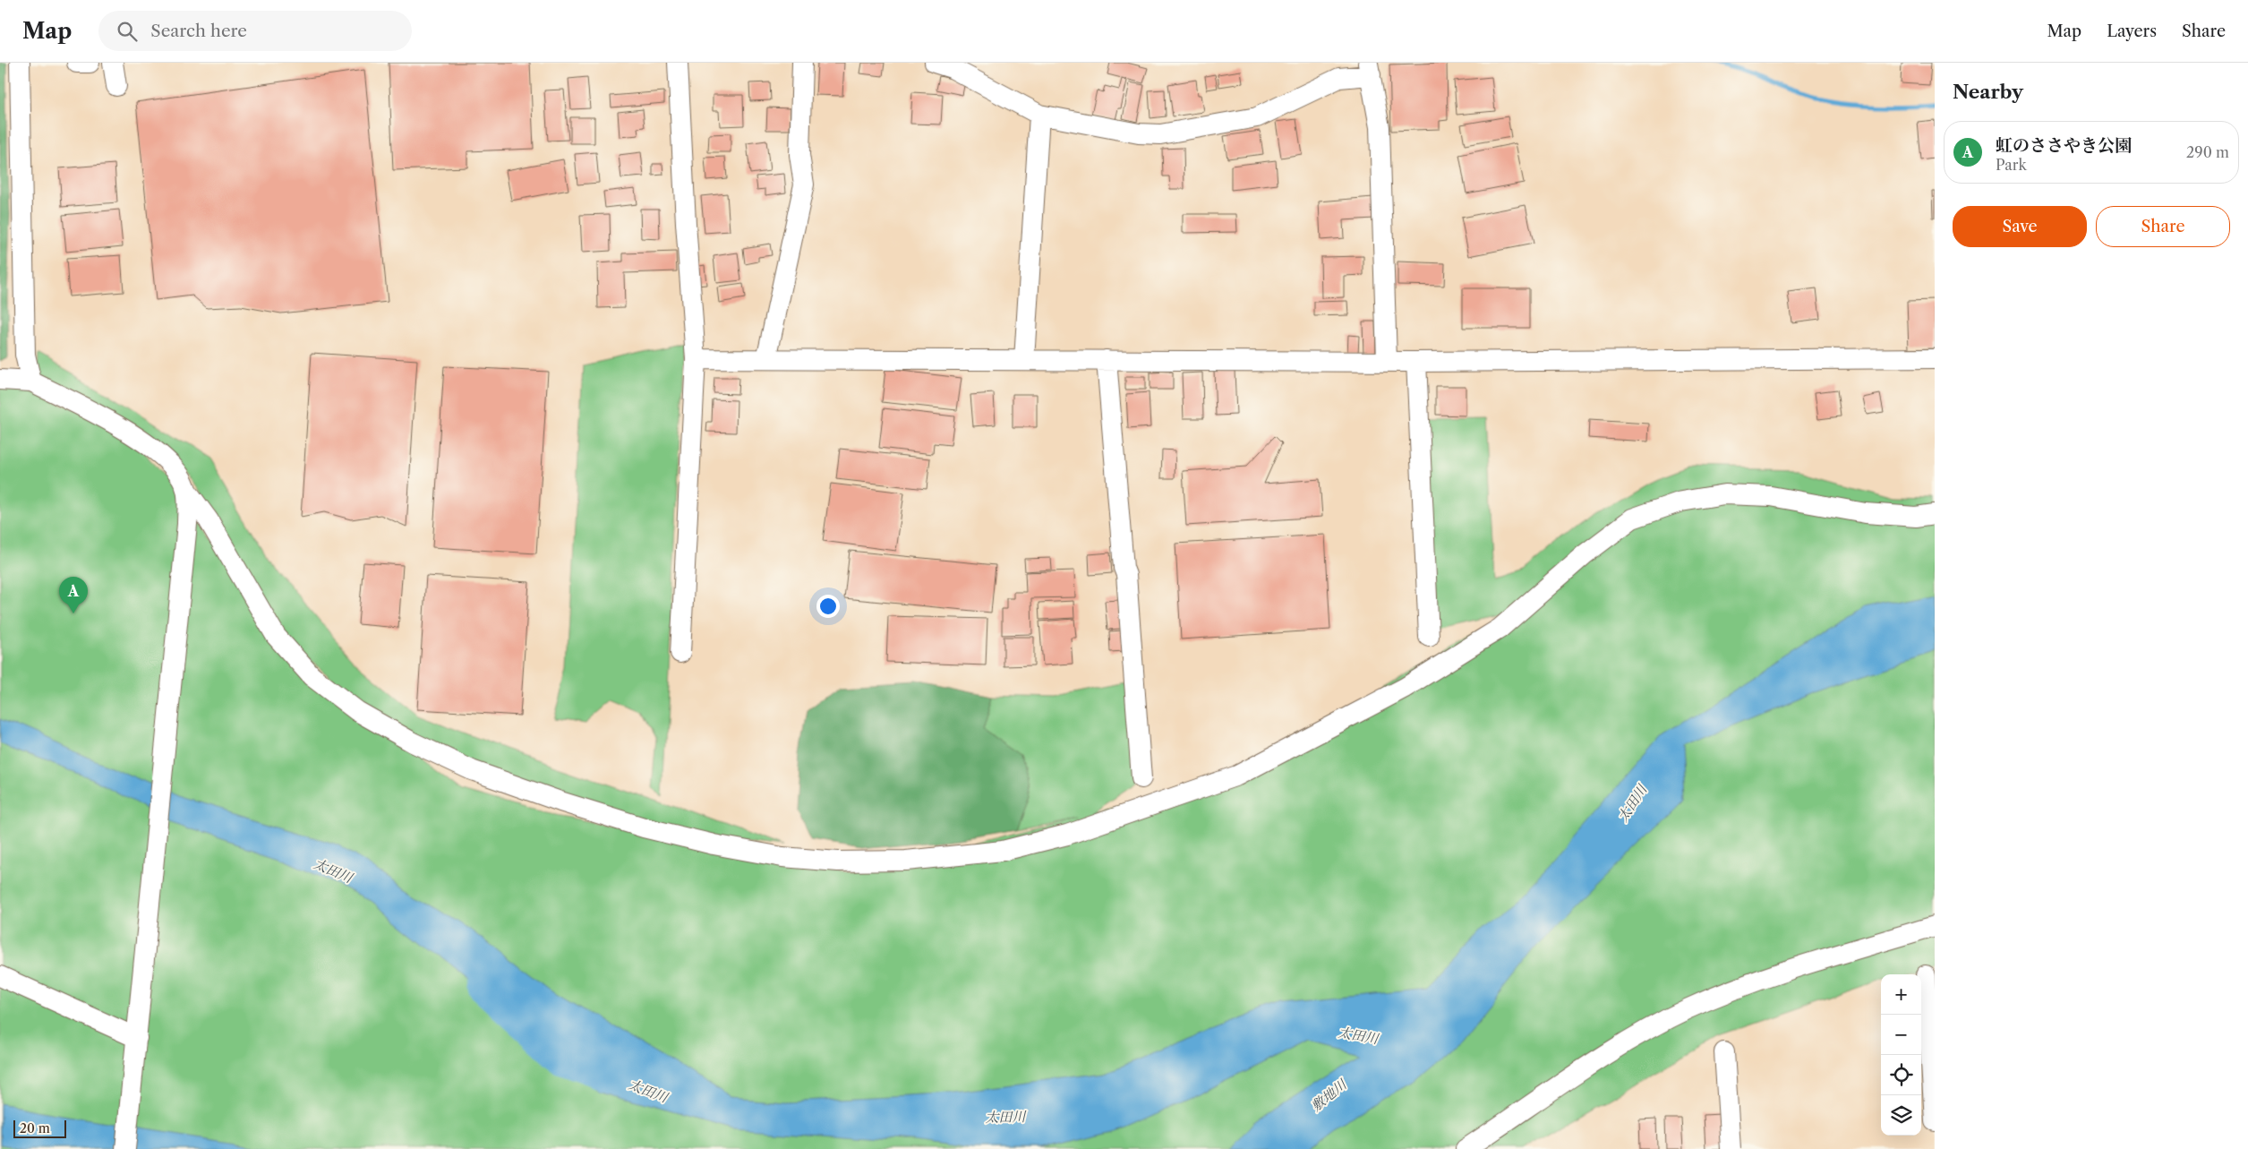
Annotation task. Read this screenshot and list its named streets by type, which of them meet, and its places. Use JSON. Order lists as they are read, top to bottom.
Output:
{
  "water": ["太田川", "敷地川"],
  "scale_bar": "20 m",
  "page": {
    "header": "Map",
    "search": "Search here",
    "nav": ["Map", "Layers", "Share"],
    "heading": "Nearby",
    "list": [
      {
        "mark": "A",
        "name": "虹のささやき公園",
        "note": "Park",
        "value": "290 m"
      }
    ],
    "buttons": ["Save", "Share"],
    "pins": "A",
    "map_buttons": ["+", "−"],
    "scale": "20 m"
  }
}
